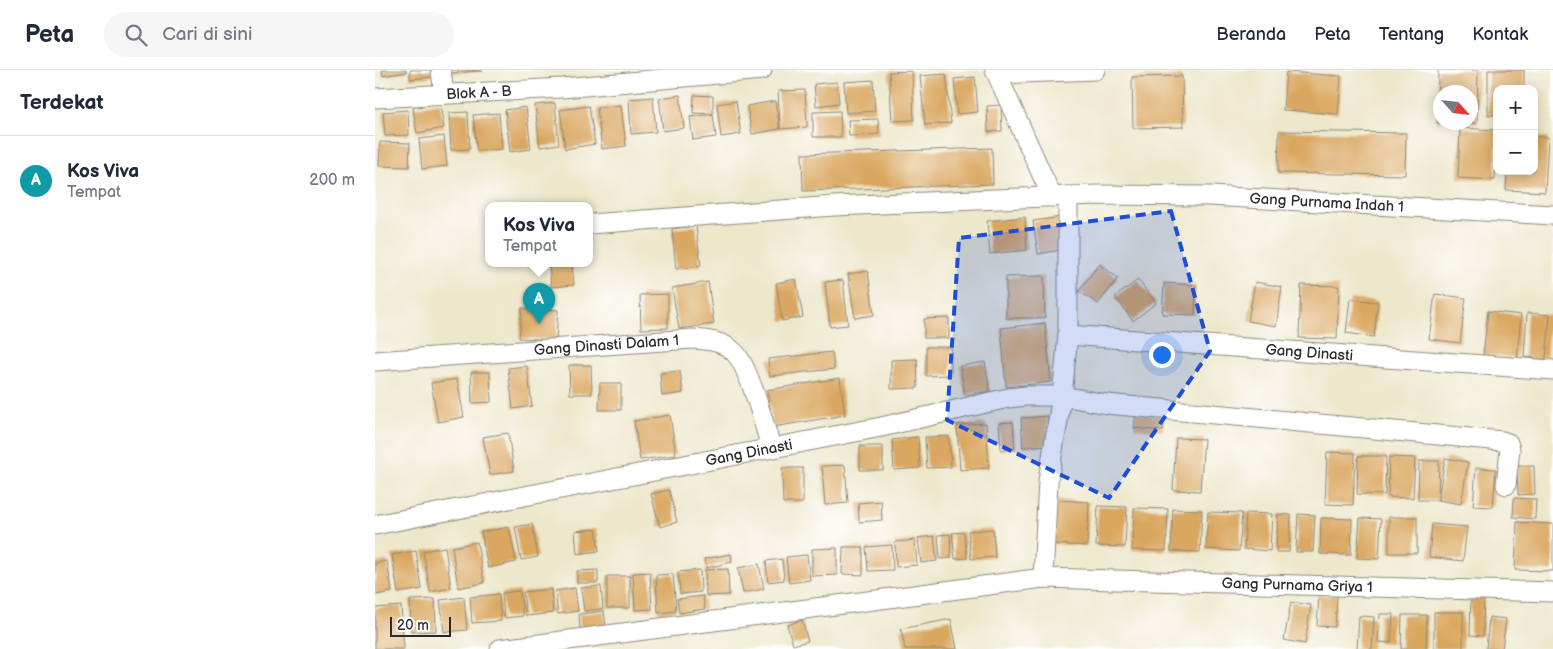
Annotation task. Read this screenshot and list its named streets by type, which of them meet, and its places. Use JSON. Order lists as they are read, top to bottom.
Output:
{
  "streets": {
    "street": [
      "Blok A - B",
      "Gang Purnama Indah 1",
      "Gang Dinasti Dalam 1",
      "Gang Dinasti",
      "Gang Purnama Griya 1"
    ]
  },
  "crossings": [
    ["Gang Dinasti Dalam 1", "Gang Dinasti"]
  ],
  "scale_bar": "20 m",
  "north": "bottom right",
  "page": {
    "header": "Peta",
    "search": "Cari di sini",
    "nav": [
      "Beranda",
      "Peta",
      "Tentang",
      "Kontak"
    ],
    "heading": "Terdekat",
    "map_buttons": ["+", "−"],
    "list": [
      {
        "mark": "A",
        "name": "Kos Viva",
        "note": "Tempat",
        "value": "200 m"
      }
    ],
    "popup": ["Kos Viva", "Tempat"],
    "pins": "A",
    "scale": "20 m"
  }
}
